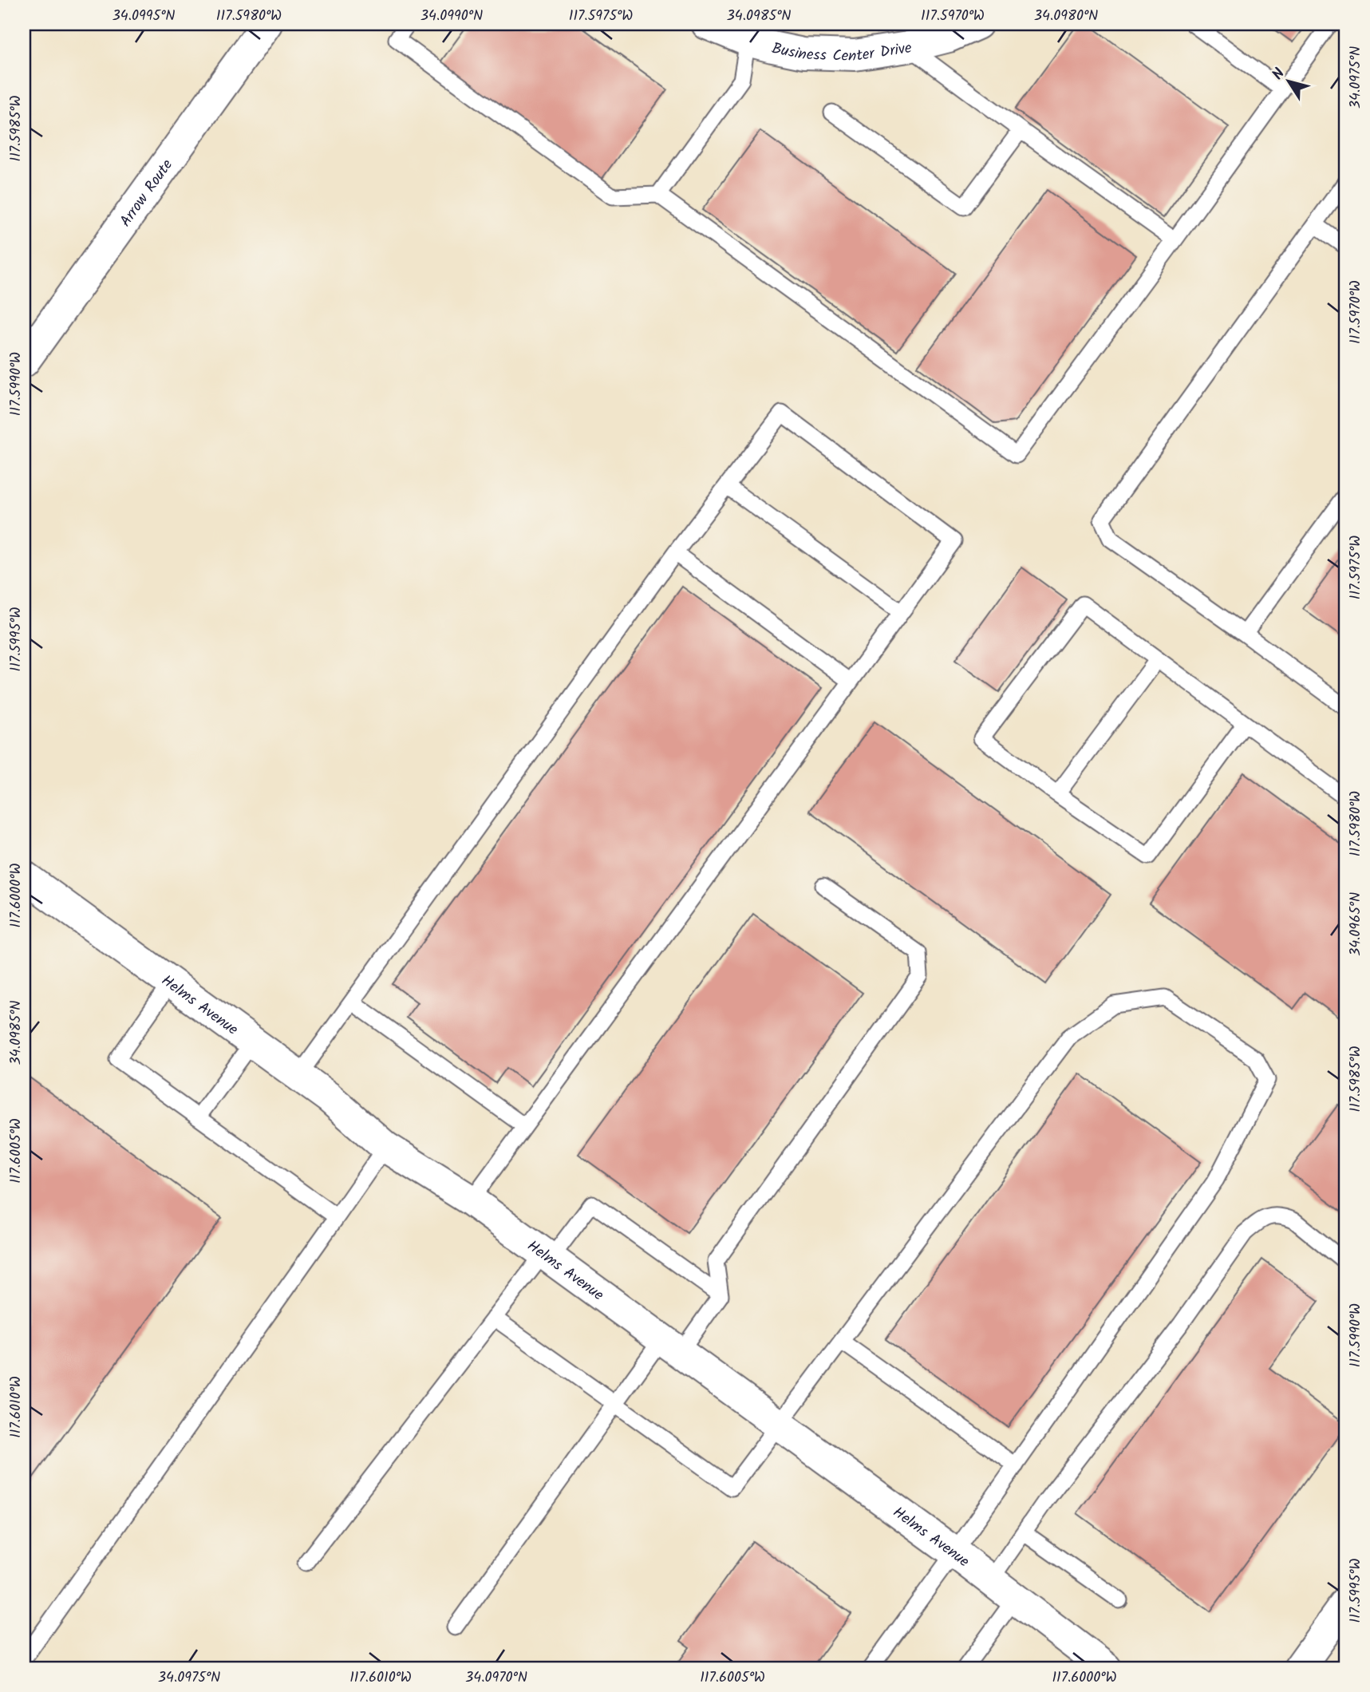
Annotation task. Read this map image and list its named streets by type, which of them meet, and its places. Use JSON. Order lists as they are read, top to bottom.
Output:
{
  "streets": {
    "street": ["Business Center Drive", "Arrow Route", "Helms Avenue"]
  },
  "north": "top left",
  "coordinates": [
    "34.0995°N",
    "117.5980°W",
    "34.0990°N",
    "117.5975°W",
    "34.0985°N",
    "117.5970°W",
    "34.0980°N",
    "34.0975°N",
    "117.5985°W",
    "117.5990°W",
    "117.5995°W",
    "117.6000°W",
    "34.0965°N",
    "117.6005°W",
    "117.6010°W",
    "34.0970°N"
  ]
}
